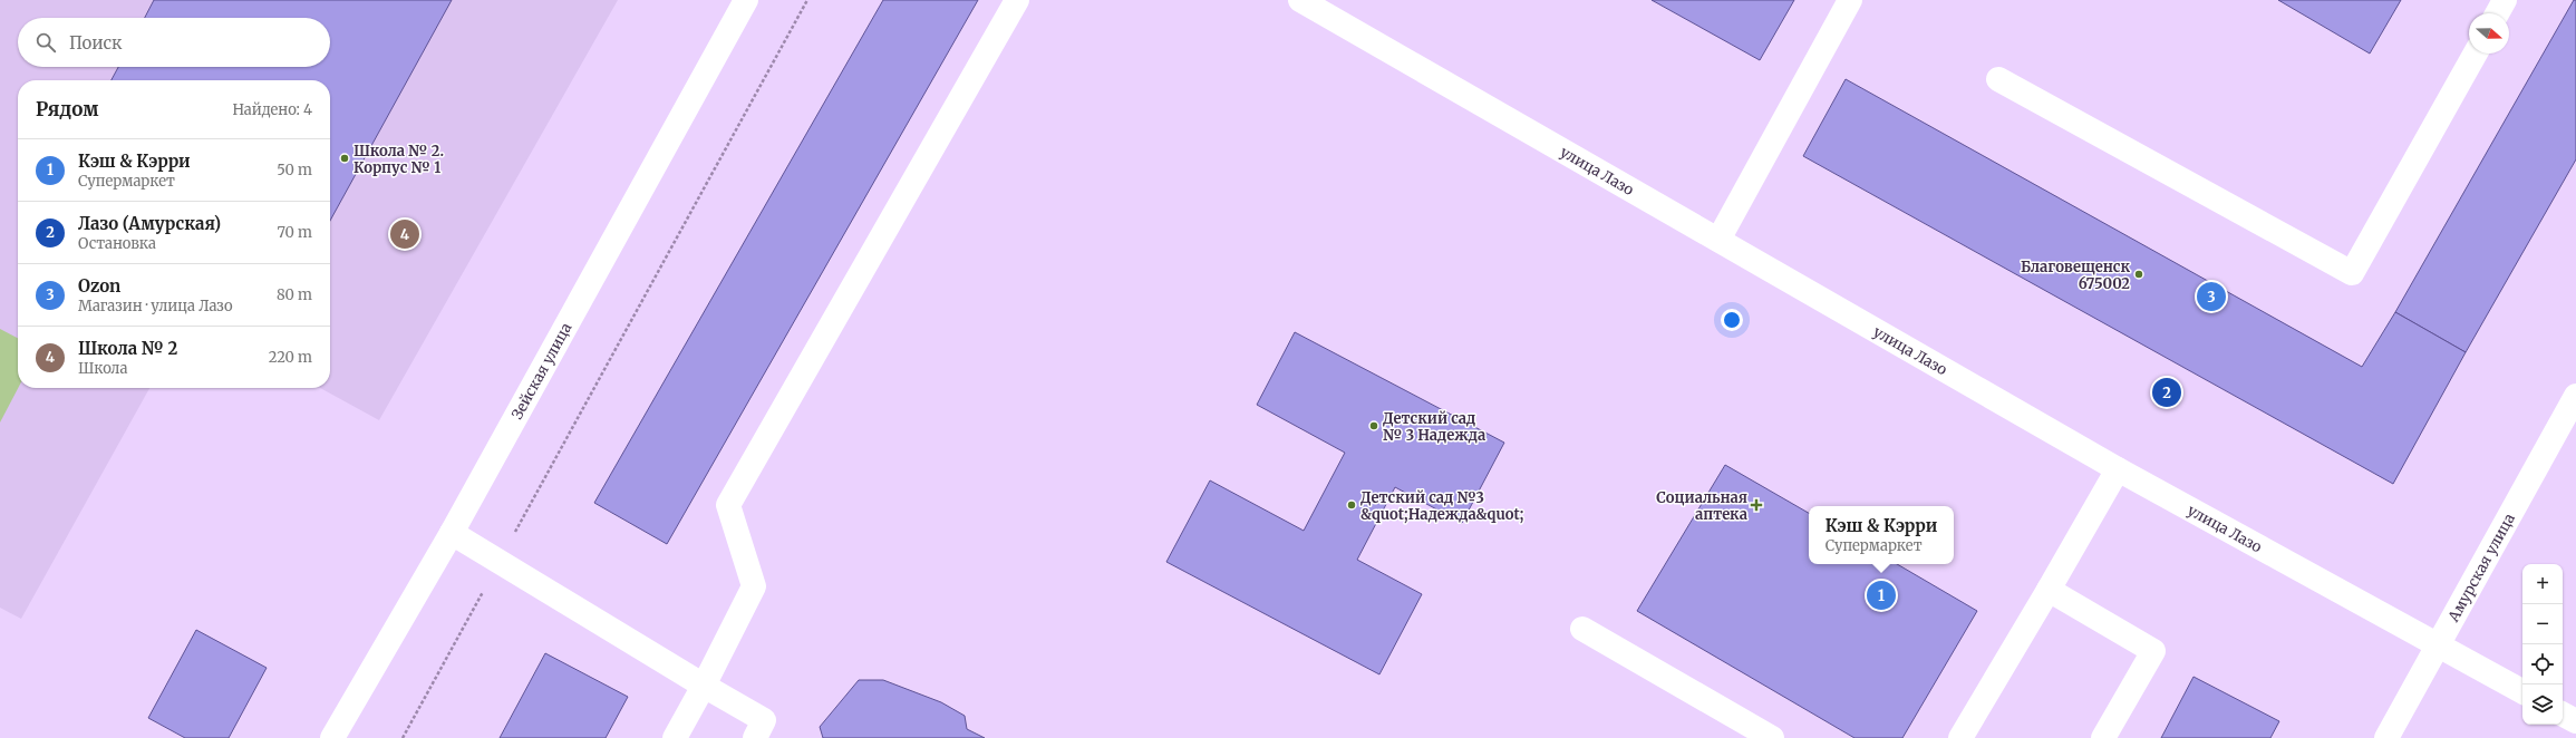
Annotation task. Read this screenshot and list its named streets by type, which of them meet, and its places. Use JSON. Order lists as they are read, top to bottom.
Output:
{
  "streets": {
    "main road": ["улица Лазо", "Зейская улица", "Амурская улица"]
  },
  "crossings": [
    ["улица Лазо", "Амурская улица"]
  ],
  "places": {
    "other": [
      "Школа № 2. Корпус № 1",
      "Благовещенск 675002",
      "Детский сад № 3 Надежда",
      "Детский сад №3 &quot;Надежда&quot;"
    ],
    "health": ["Социальная аптека"]
  },
  "north": "right",
  "page": {
    "search": "Поиск",
    "heading": ["Рядом", "Найдено: 4"],
    "list": [
      {
        "mark": "1",
        "name": "Кэш & Кэрри",
        "note": "Супермаркет",
        "value": "50 m"
      },
      {
        "mark": "2",
        "name": "Лазо (Амурская)",
        "note": "Остановка",
        "value": "70 m"
      },
      {
        "mark": "3",
        "name": "Ozon",
        "note": "Магазин · улица Лазо",
        "value": "80 m"
      },
      {
        "mark": "4",
        "name": "Школа № 2",
        "note": "Школа",
        "value": "220 m"
      }
    ],
    "pins": [
      "4",
      "3",
      "2",
      "1"
    ],
    "popup": ["Кэш & Кэрри", "Супермаркет"],
    "map_buttons": ["+", "−"]
  }
}
